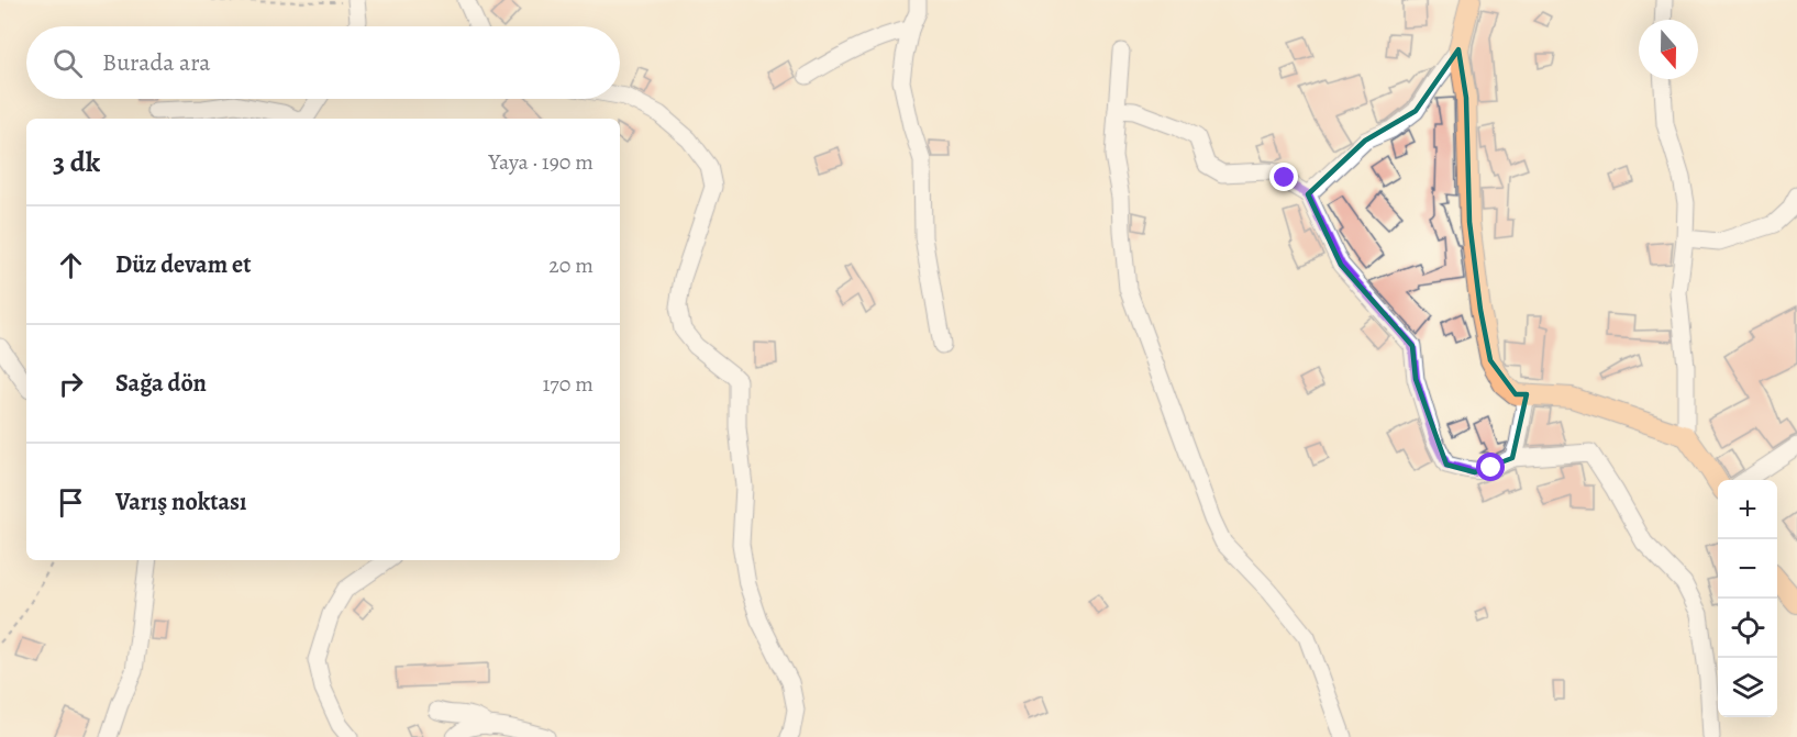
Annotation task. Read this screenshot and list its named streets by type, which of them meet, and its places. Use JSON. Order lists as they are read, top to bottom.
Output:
{
  "north": "bottom",
  "page": {
    "search": "Burada ara",
    "heading": ["3 dk", "Yaya · 190 m"],
    "list": [
      ["Düz devam et", "20 m"],
      ["Sağa dön", "170 m"],
      "Varış noktası"
    ],
    "map_buttons": ["+", "−"]
  }
}
